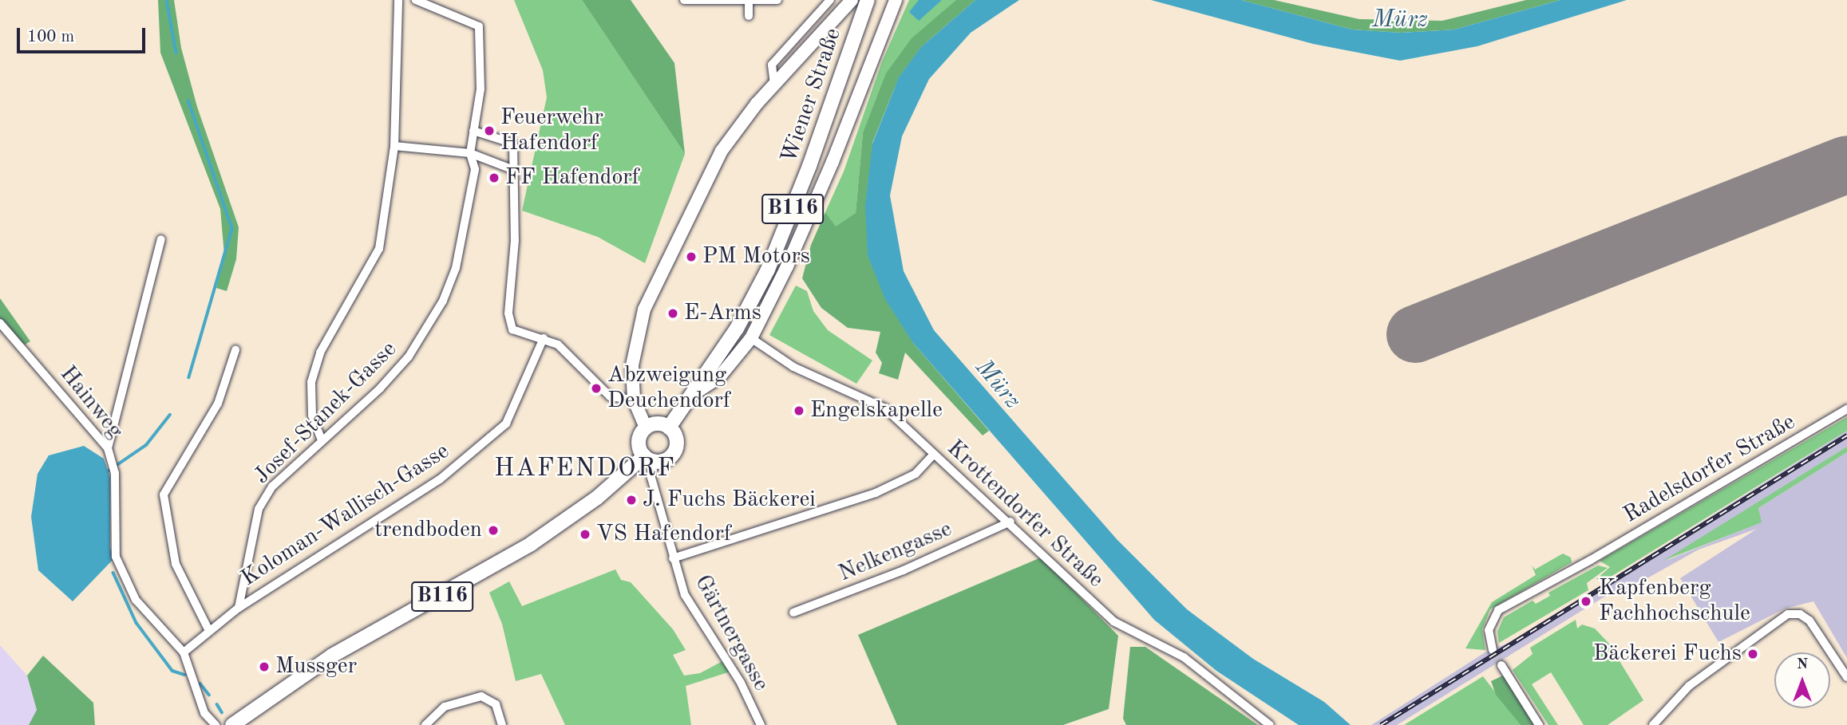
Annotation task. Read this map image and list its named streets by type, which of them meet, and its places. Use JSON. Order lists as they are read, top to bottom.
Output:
{
  "streets": {
    "main road": ["Wiener Straße", "B116"],
    "street": [
      "Hainweg",
      "Josef-Stanek-Gasse",
      "Radelsdorfer Straße",
      "Krottendorfer Straße",
      "Koloman-Wallisch-Gasse",
      "Nelkengasse",
      "Gärtnergasse"
    ]
  },
  "crossings": [
    ["Wiener Straße", "B116"],
    ["Wiener Straße", "Gärtnergasse"],
    ["B116", "Gärtnergasse"],
    ["Hainweg", "Koloman-Wallisch-Gasse"],
    ["Josef-Stanek-Gasse", "Koloman-Wallisch-Gasse"],
    ["Krottendorfer Straße", "Nelkengasse"]
  ],
  "districts": ["HAFENDORF"],
  "water": ["Mürz"],
  "places": [
    "Feuerwehr Hafendorf",
    "FF Hafendorf",
    "PM Motors",
    "E-Arms",
    "Abzweigung Deuchendorf",
    "Engelskapelle",
    "J. Fuchs Bäckerei",
    "trendboden",
    "VS Hafendorf",
    "Kapfenberg Fachhochschule",
    "Bäckerei Fuchs",
    "Mussger"
  ],
  "scale_bar": "100 m",
  "north": "top"
}
